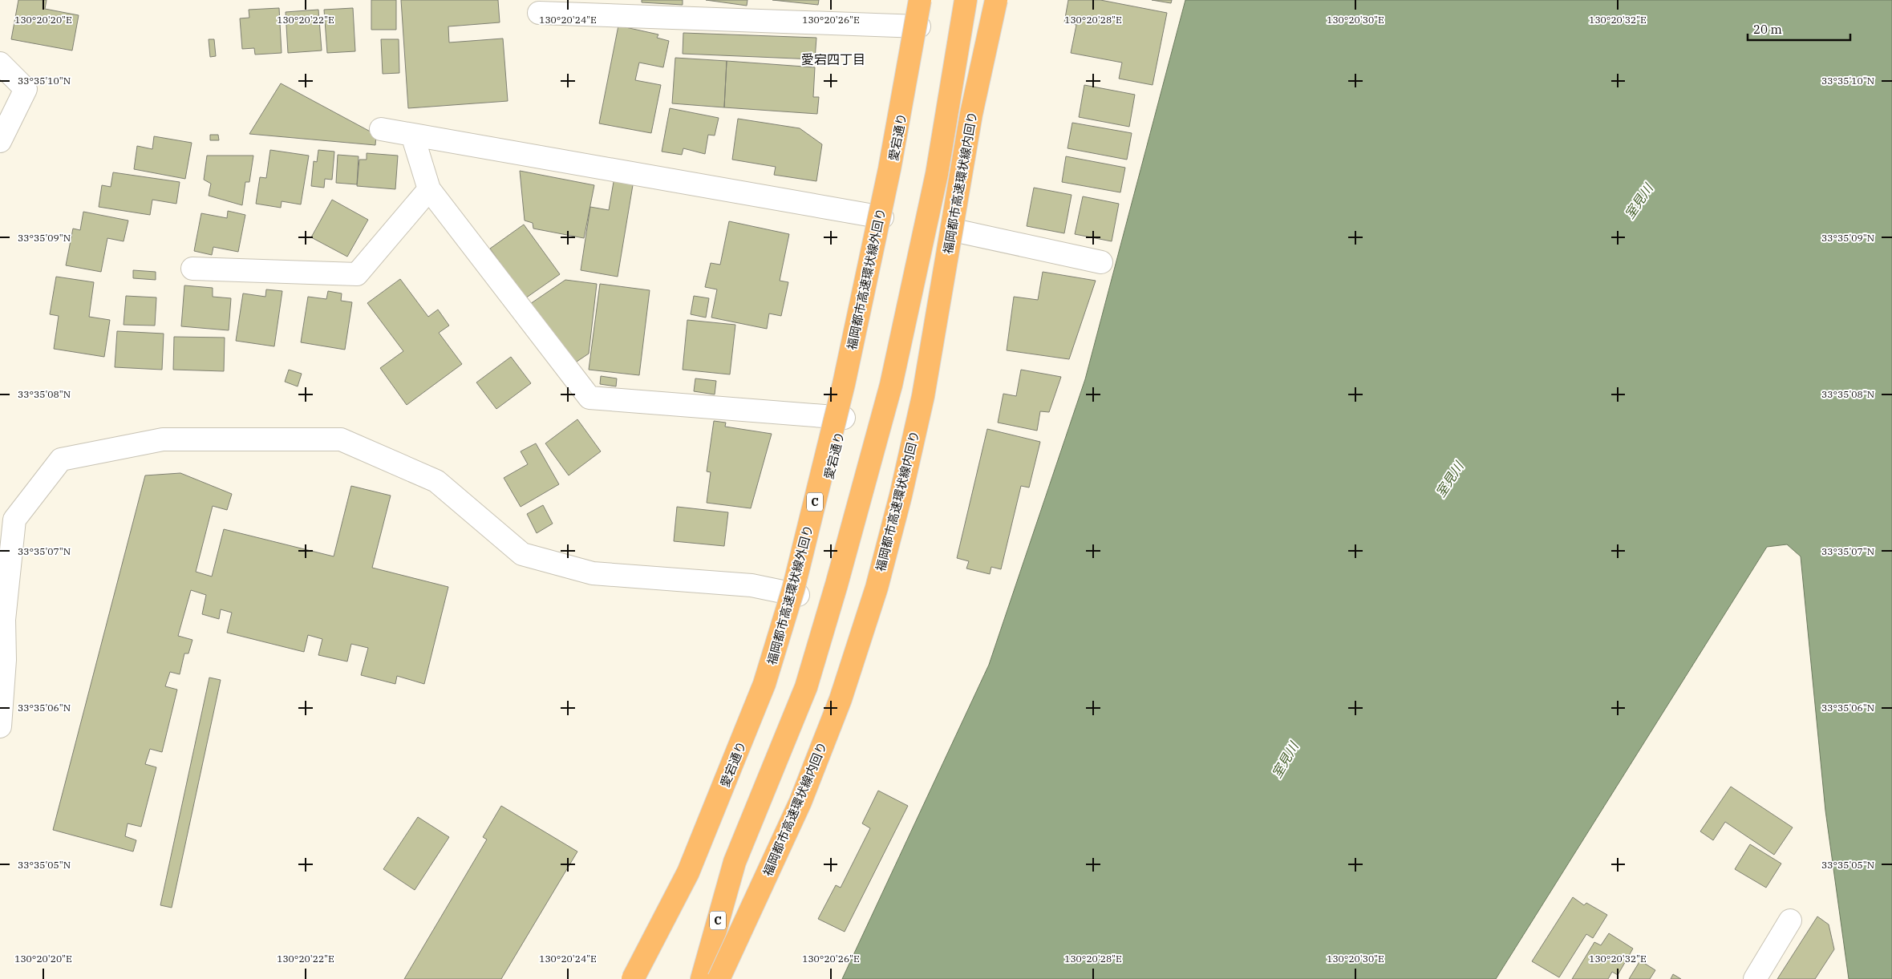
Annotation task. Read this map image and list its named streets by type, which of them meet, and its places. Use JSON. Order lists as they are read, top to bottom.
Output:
{
  "streets": {
    "highway": ["福岡都市高速環状線内回り", "福岡都市高速環状線外回り", "C"],
    "street": ["愛宕通り"]
  },
  "districts": ["愛宕四丁目"],
  "water": ["室見川"],
  "scale_bar": "20 m",
  "coordinates": [
    "130°20'20\"E",
    "130°20'22\"E",
    "130°20'24\"E",
    "130°20'26\"E",
    "130°20'28\"E",
    "130°20'30\"E",
    "130°20'32\"E",
    "33°35'10\"N",
    "33°35'09\"N",
    "33°35'08\"N",
    "33°35'07\"N",
    "33°35'06\"N",
    "33°35'05\"N"
  ]
}
